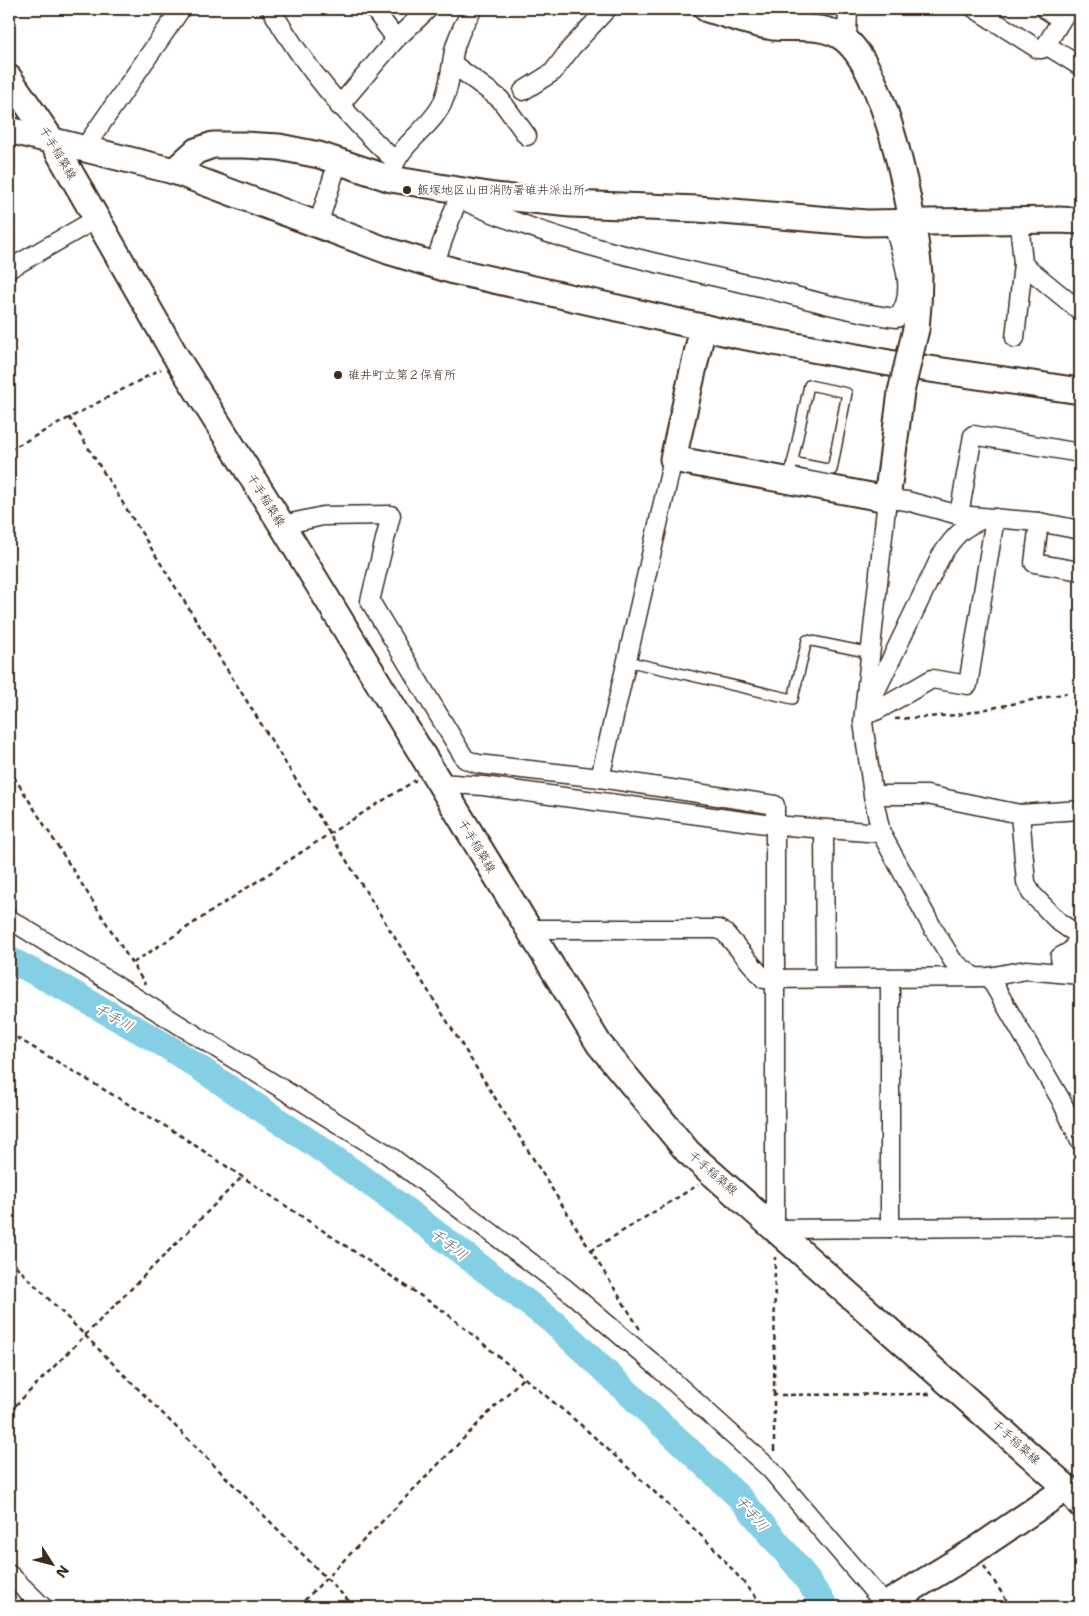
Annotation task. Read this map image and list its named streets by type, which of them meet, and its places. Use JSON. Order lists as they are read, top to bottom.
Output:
{
  "streets": {
    "street": ["千手稲築線"]
  },
  "water": ["千手川"],
  "places": ["飯塚地区山田消防署碓井派出所", "碓井町立第２保育所"],
  "north": "bottom right"
}
